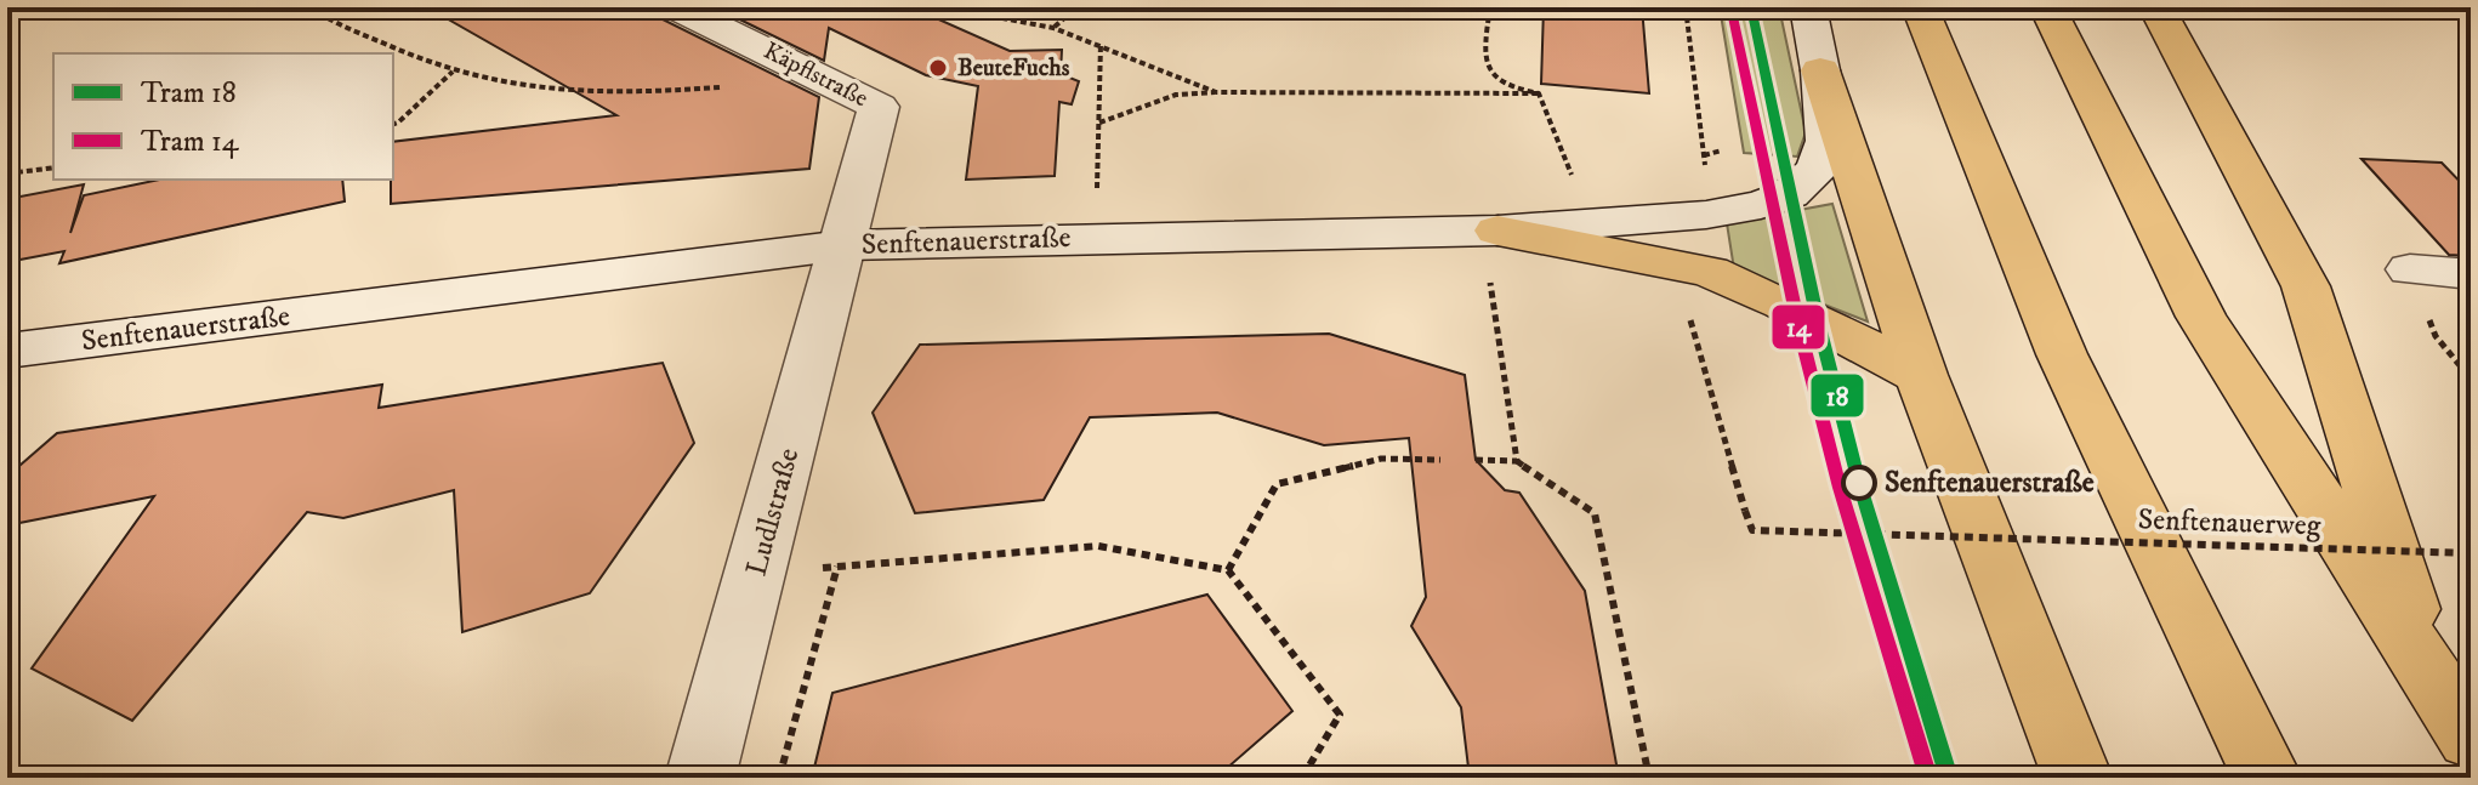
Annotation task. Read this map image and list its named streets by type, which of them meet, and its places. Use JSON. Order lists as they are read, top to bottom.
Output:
{
  "streets": {
    "street": ["Käpflstraße", "Senftenauerstraße", "Ludlstraße"],
    "path": ["Senftenauerweg"]
  },
  "crossings": [
    ["Käpflstraße", "Senftenauerstraße"],
    ["Käpflstraße", "Ludlstraße"],
    ["Senftenauerstraße", "Ludlstraße"]
  ],
  "places": ["BeuteFuchs", "Senftenauerstraße"],
  "lines": ["tram line 18", "tram line 14"],
  "legend": ["Tram 18", "Tram 14"]
}
